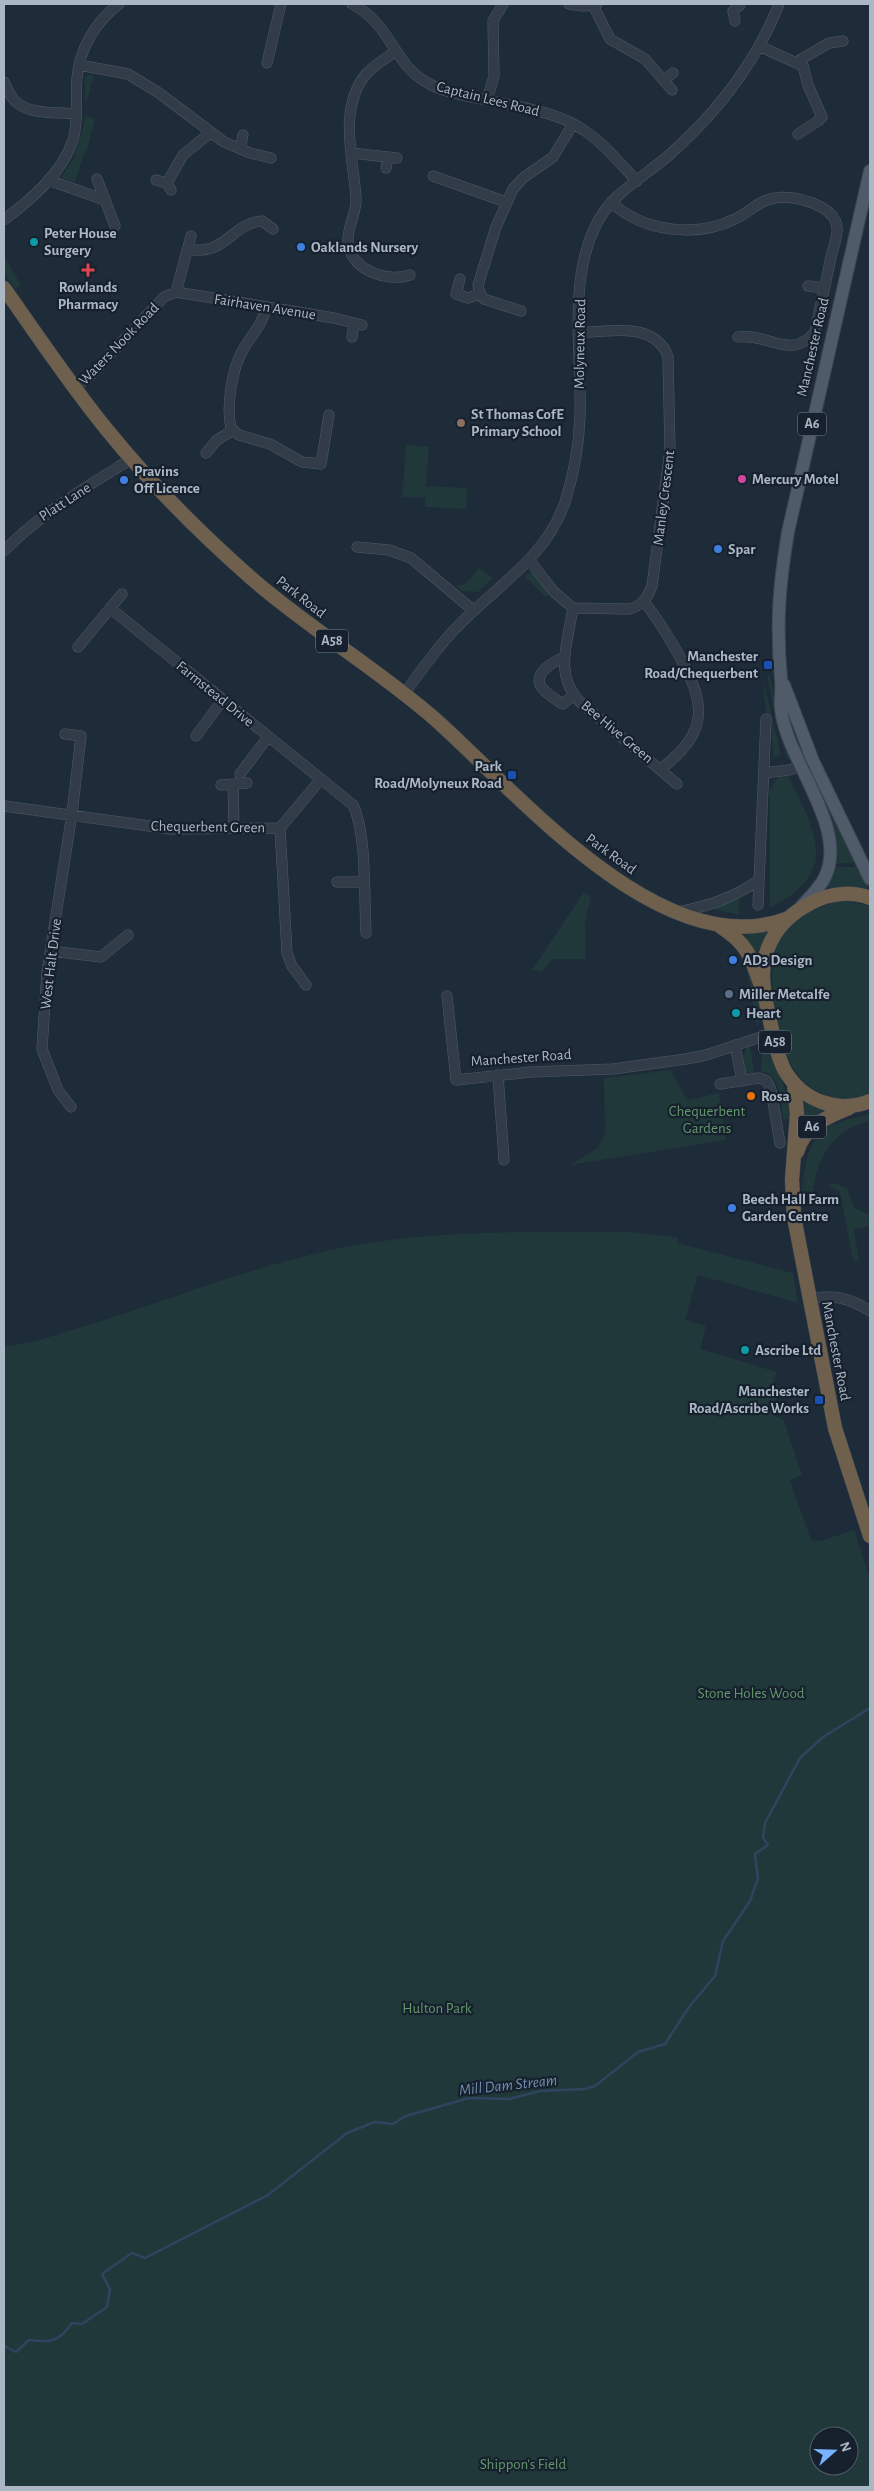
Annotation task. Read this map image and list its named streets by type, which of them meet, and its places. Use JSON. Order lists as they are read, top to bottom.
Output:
{
  "streets": {
    "highway": [
      "Manchester Road",
      "A6",
      "Park Road",
      "A58"
    ],
    "street": [
      "Captain Lees Road",
      "Fairhaven Avenue",
      "Waters Nook Road",
      "Molyneux Road",
      "Manley Crescent",
      "Platt Lane",
      "Farmstead Drive",
      "Bee Hive Green",
      "Chequerbent Green",
      "West Halt Drive"
    ]
  },
  "crossings": [
    ["Captain Lees Road", "Molyneux Road"],
    ["Fairhaven Avenue", "Waters Nook Road"],
    ["Waters Nook Road", "Park Road"],
    ["Molyneux Road", "Manley Crescent"],
    ["Molyneux Road", "Park Road"],
    ["Manchester Road", "A58"],
    ["Manley Crescent", "Bee Hive Green"],
    ["Platt Lane", "Park Road"],
    ["Park Road", "A58"],
    ["Chequerbent Green", "West Halt Drive"]
  ],
  "water": ["Mill Dam Stream"],
  "parks": [
    "Chequerbent Gardens",
    "Stone Holes Wood",
    "Hulton Park",
    "Shippon's Field"
  ],
  "places": {
    "other": [
      "Peter House Surgery",
      "Oaklands Nursery",
      "St Thomas CofE Primary School",
      "Mercury Motel",
      "Pravins Off Licence",
      "Spar",
      "AD3 Design",
      "Miller Metcalfe",
      "Heart",
      "Rosa",
      "Beech Hall Farm Garden Centre",
      "Ascribe Ltd"
    ],
    "health": ["Rowlands Pharmacy"],
    "transit": ["Manchester Road/Chequerbent", "Park Road/Molyneux Road", "Manchester Road/Ascribe Works"]
  },
  "north": "right"
}
